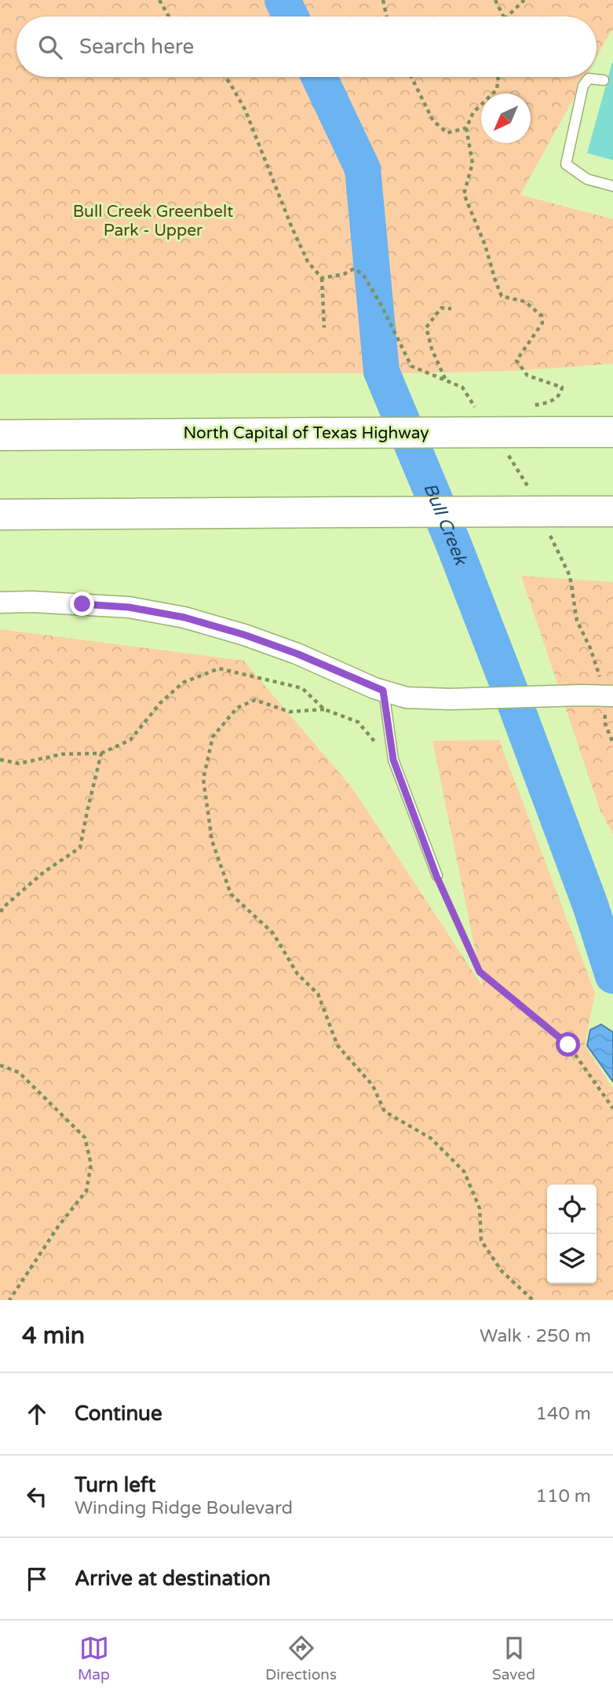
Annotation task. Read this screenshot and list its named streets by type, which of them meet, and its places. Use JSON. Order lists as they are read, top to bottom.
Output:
{
  "streets": {
    "highway": ["North Capital of Texas Highway"]
  },
  "water": ["Bull Creek"],
  "parks": ["Bull Creek Greenbelt Park - Upper"],
  "north": "bottom left",
  "page": {
    "search": "Search here",
    "heading": ["4 min", "Walk · 250 m"],
    "list": [
      ["Continue", "140 m"],
      ["Turn left", "Winding Ridge Boulevard", "110 m"],
      "Arrive at destination"
    ],
    "nav": ["Map", "Directions", "Saved"]
  }
}
